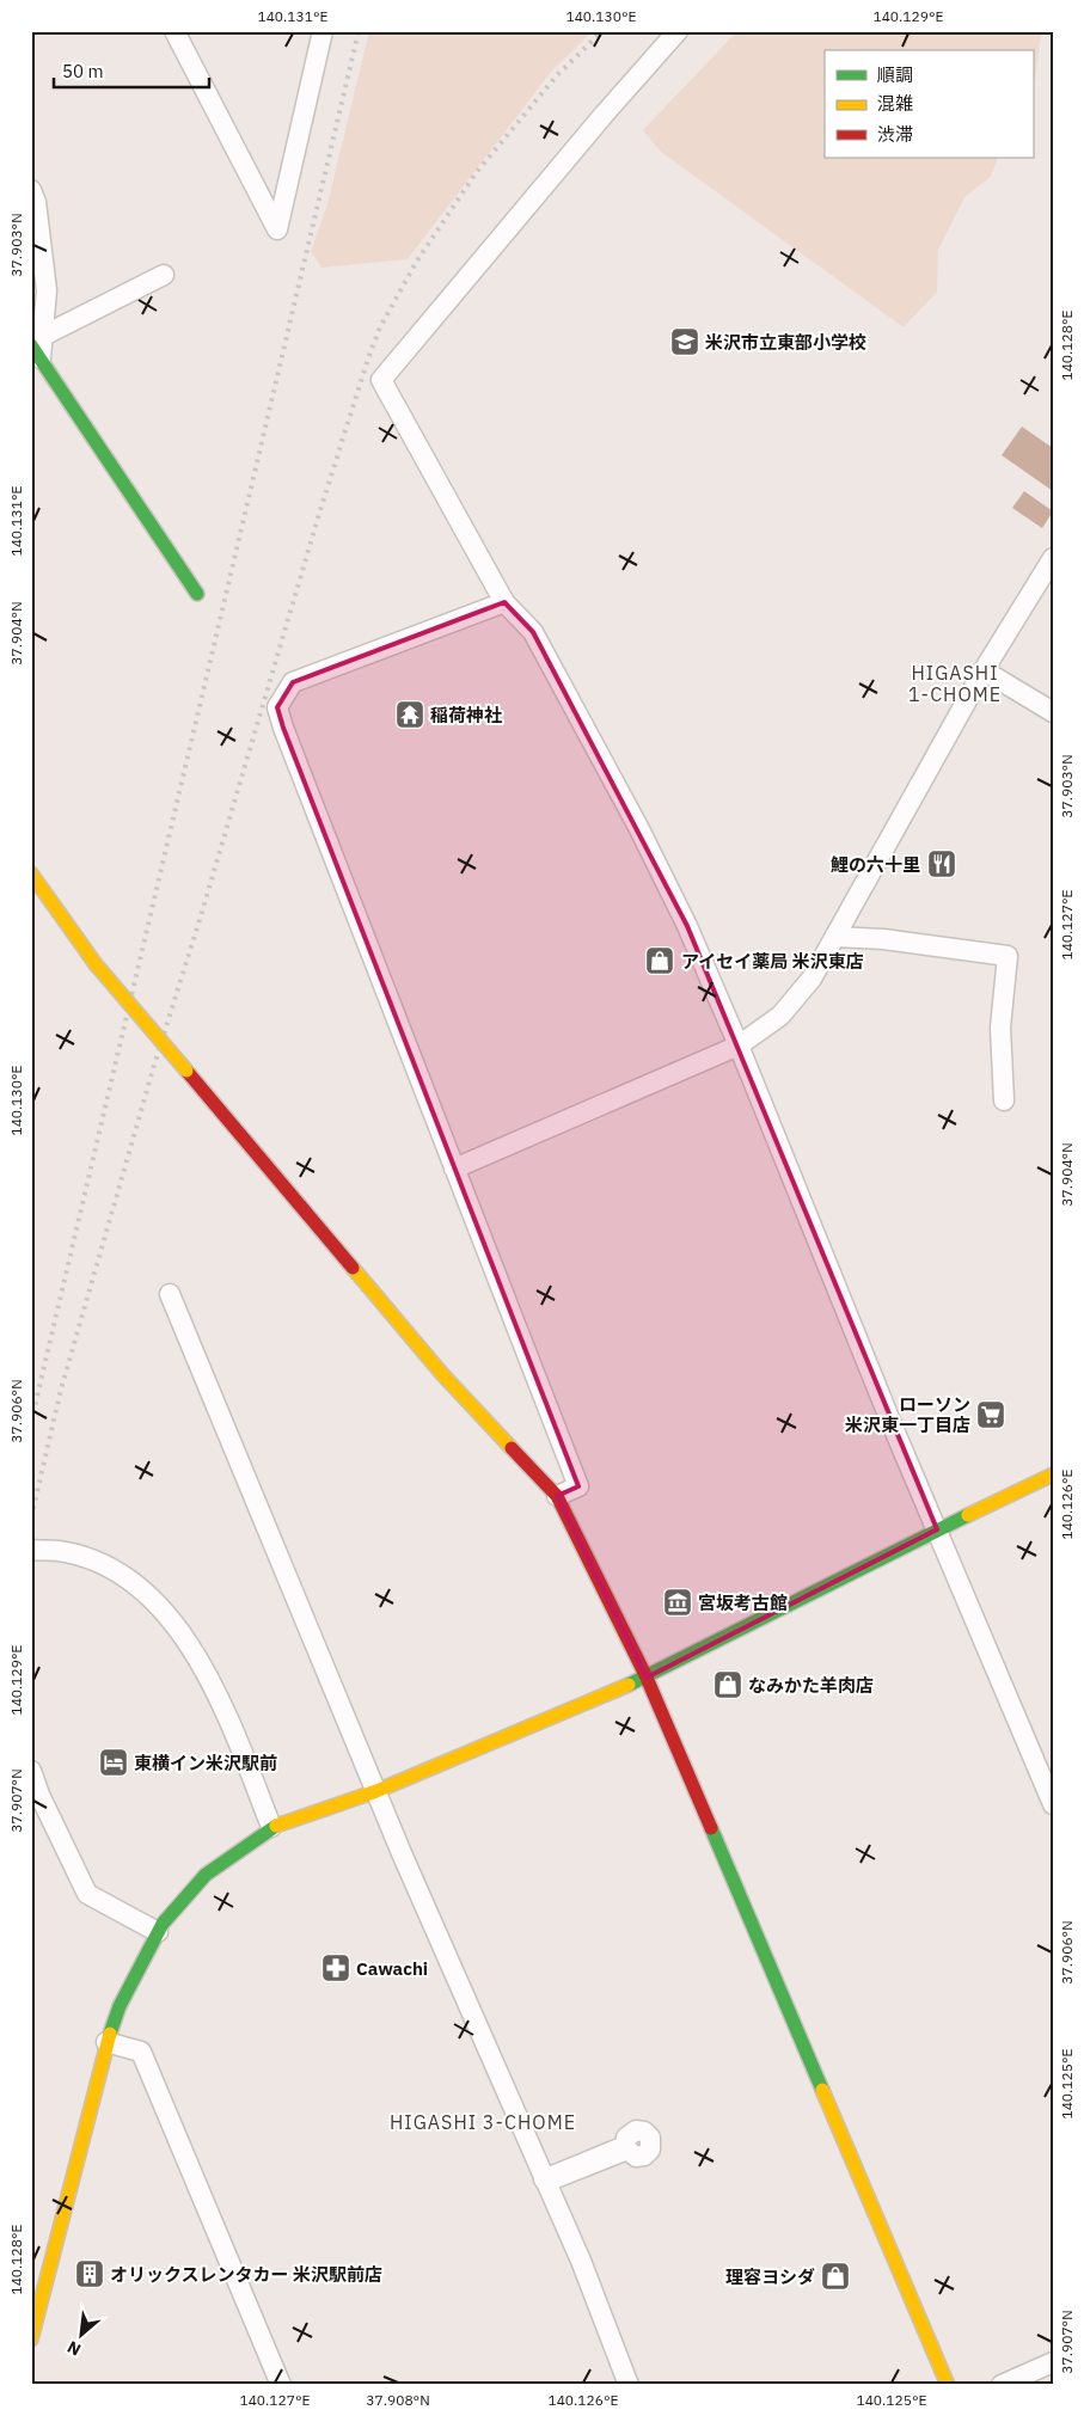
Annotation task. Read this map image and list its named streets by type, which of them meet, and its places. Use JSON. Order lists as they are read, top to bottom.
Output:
{
  "districts": ["HIGASHI 1-CHOME", "HIGASHI 3-CHOME"],
  "places": {
    "school or university": ["米沢市立東部小学校"],
    "temple": ["稲荷神社"],
    "restaurant": ["鯉の六十里"],
    "shop": ["アイセイ薬局 米沢東店", "なみかた羊肉店", "理容ヨシダ"],
    "supermarket": ["ローソン 米沢東一丁目店"],
    "museum": ["宮坂考古館"],
    "hotel": ["東横イン米沢駅前"],
    "pharmacy": ["Cawachi"],
    "building": ["オリックスレンタカー 米沢駅前店"]
  },
  "legend": ["順調", "混雑", "渋滞"],
  "scale_bar": "50 m",
  "north": "bottom left",
  "coordinates": [
    "140.131°E",
    "140.130°E",
    "140.129°E",
    "37.903°N",
    "140.128°E",
    "37.904°N",
    "140.127°E",
    "37.906°N",
    "140.126°E",
    "37.907°N",
    "140.125°E",
    "37.908°N"
  ]
}
